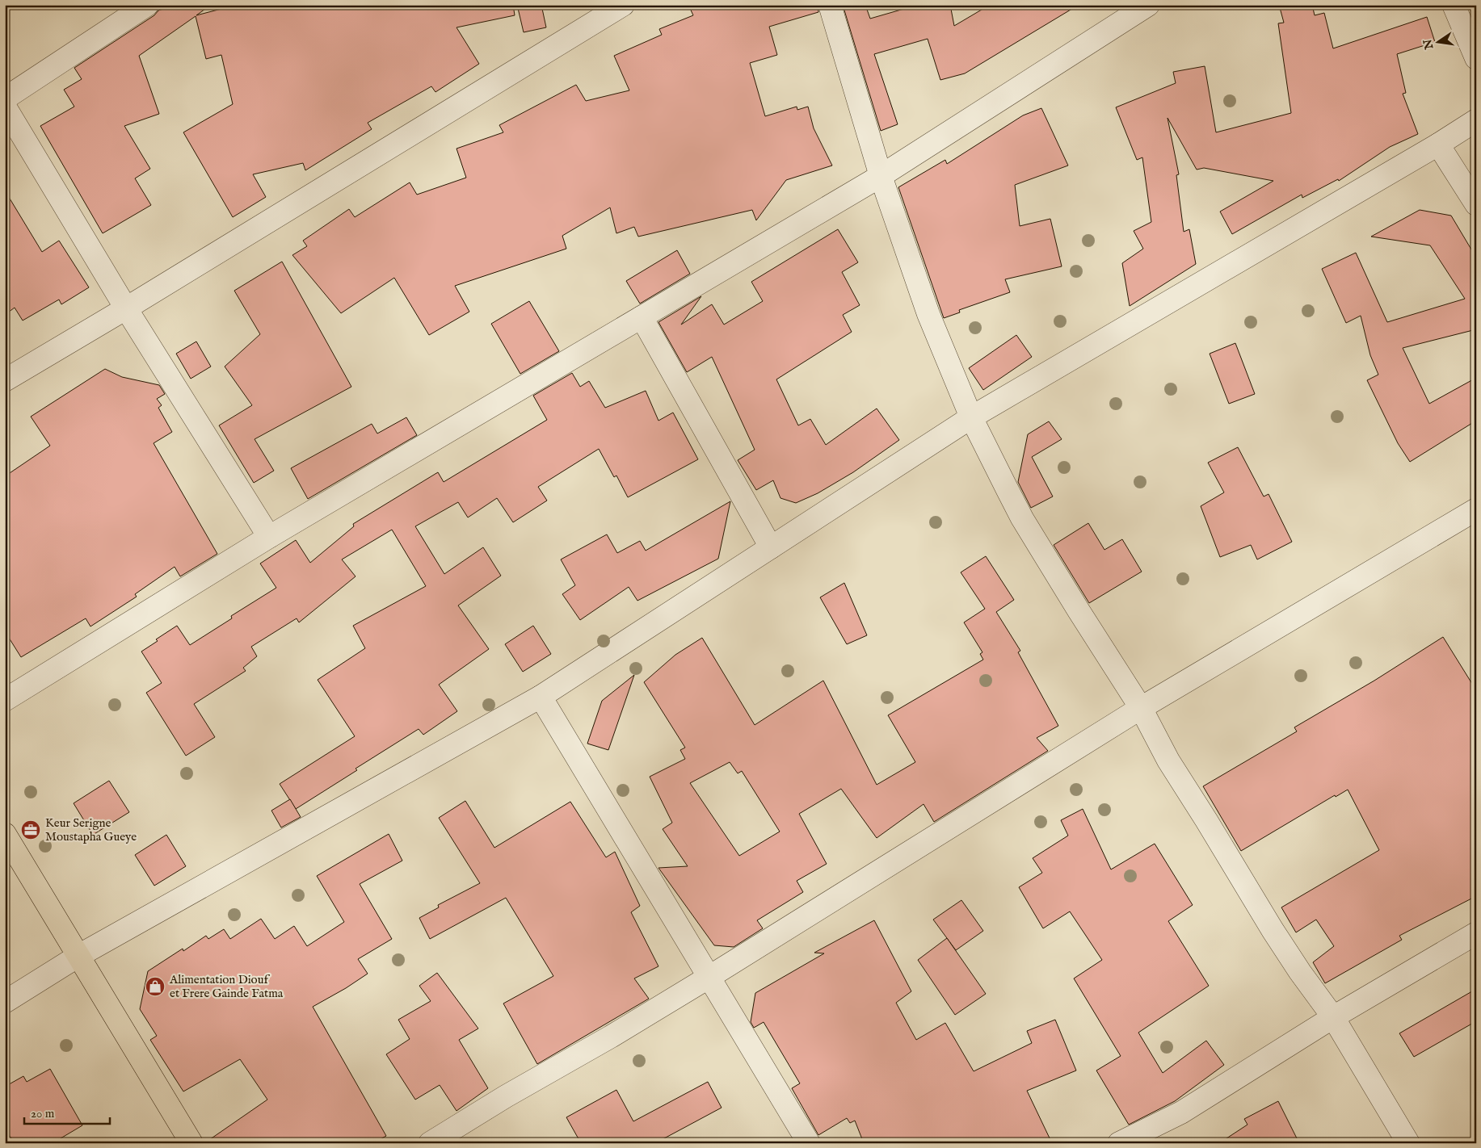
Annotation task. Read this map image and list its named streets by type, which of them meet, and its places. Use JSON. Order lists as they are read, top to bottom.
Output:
{
  "places": {
    "office": ["Keur Serigne Moustapha Gueye"],
    "shop": ["Alimentation Diouf et Frere Gainde Fatma"]
  },
  "scale_bar": "20 m",
  "north": "left"
}
